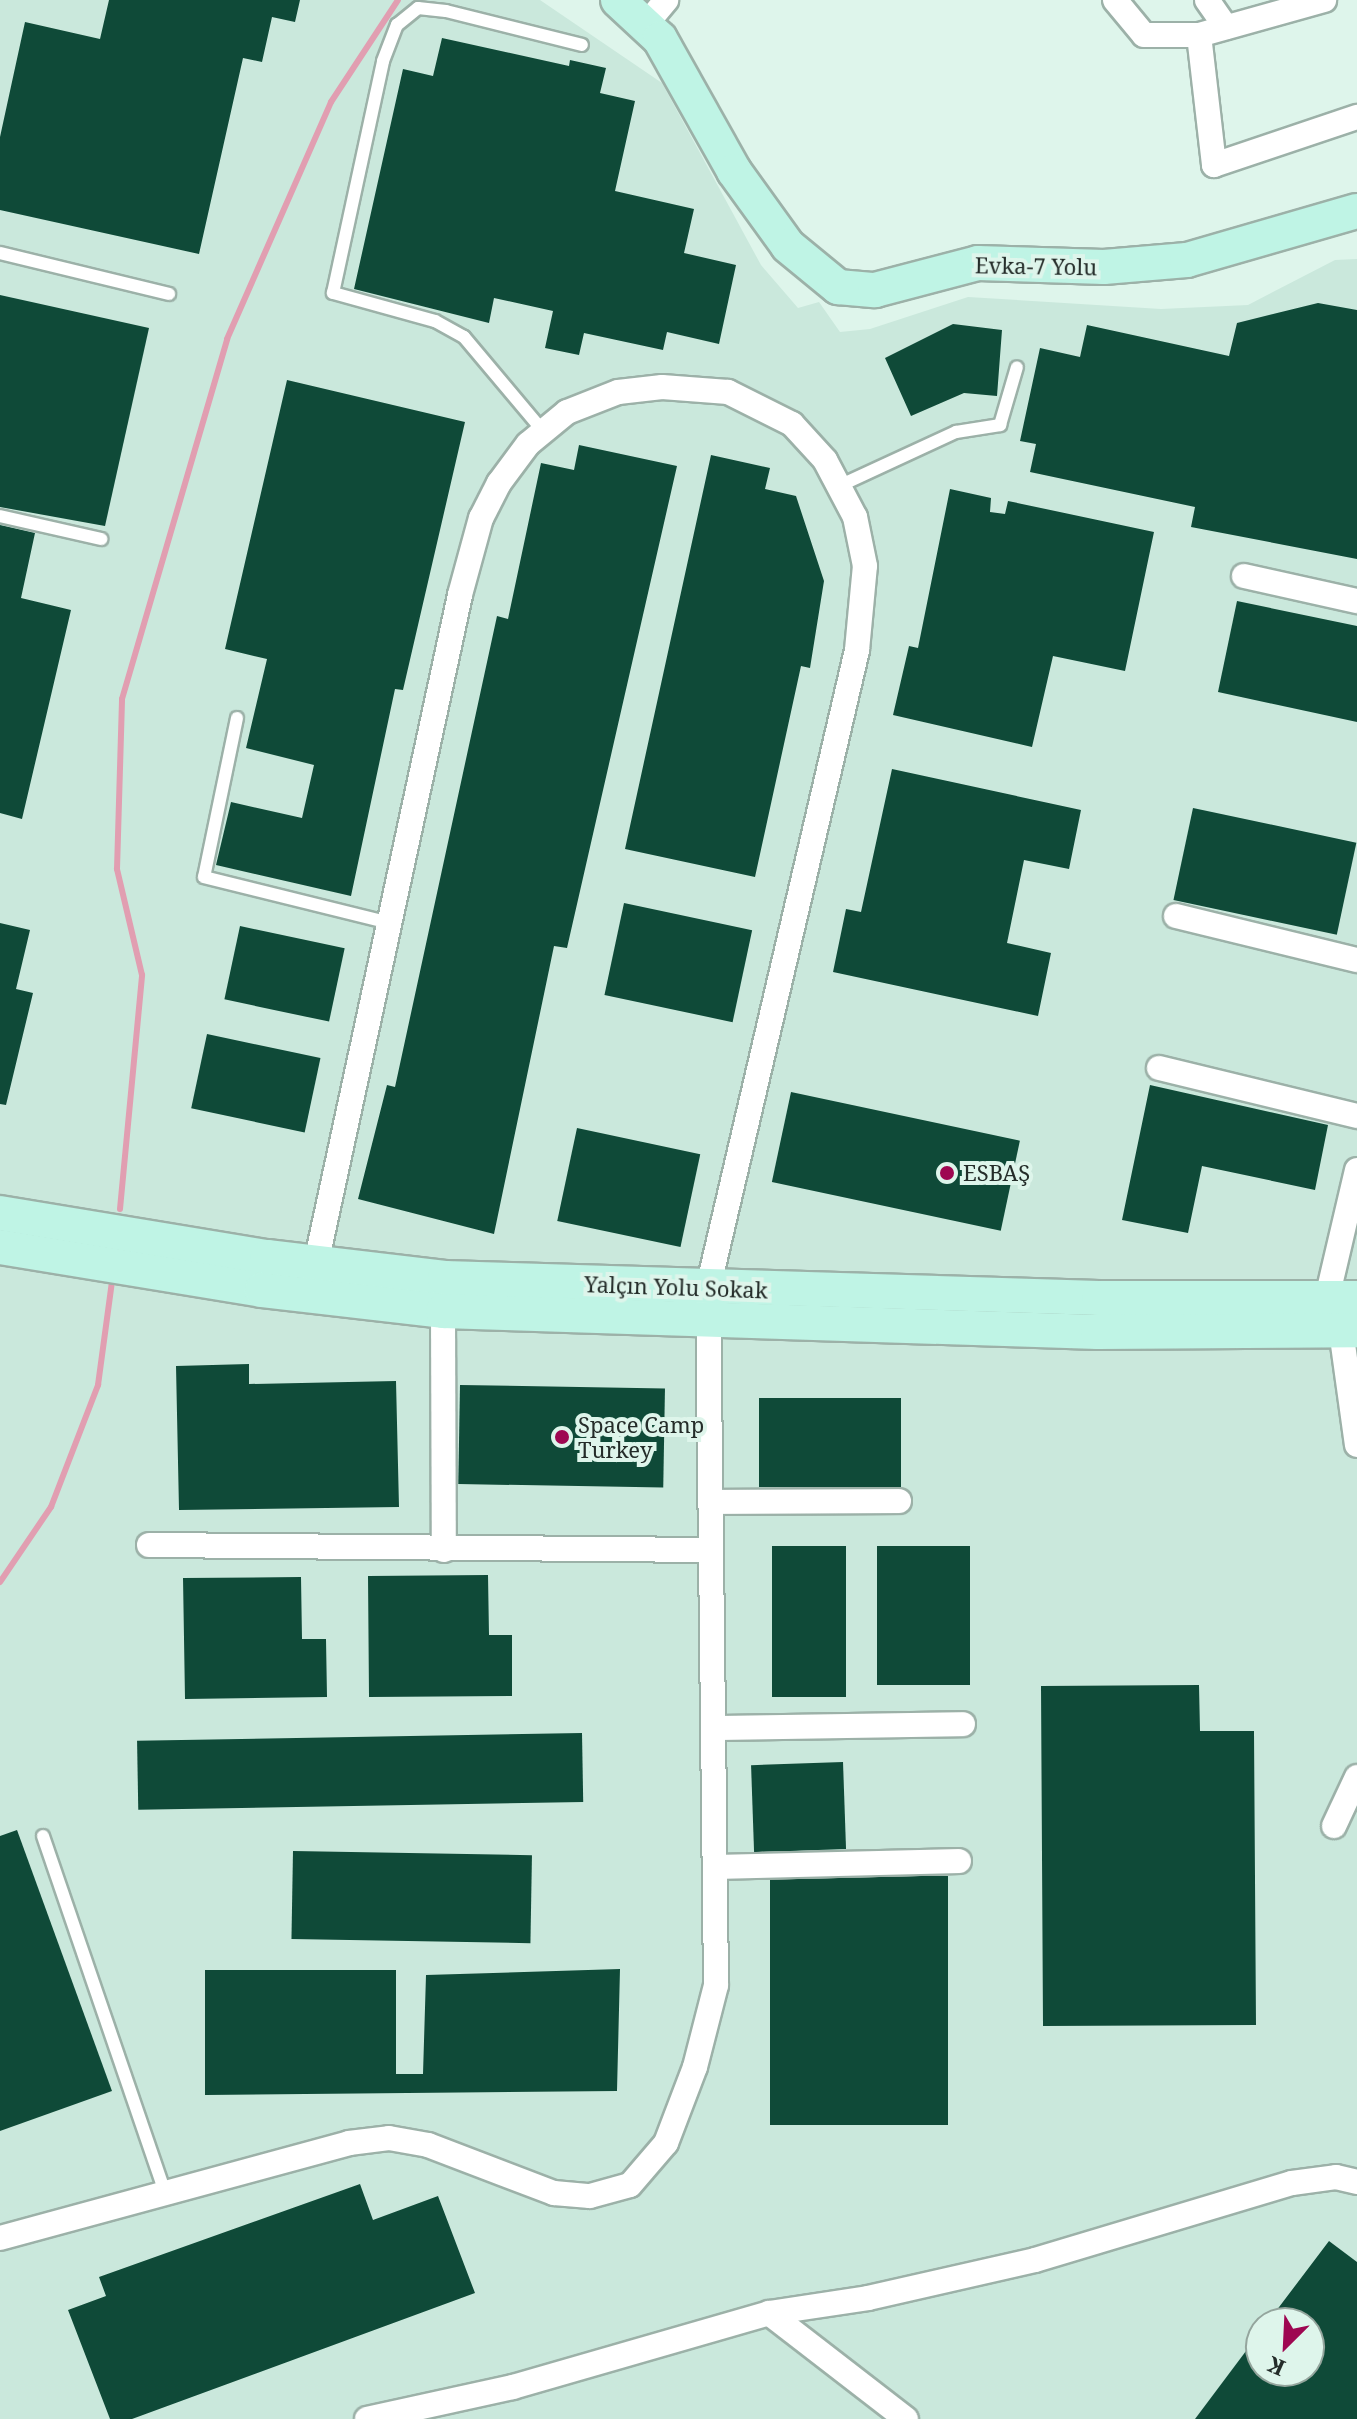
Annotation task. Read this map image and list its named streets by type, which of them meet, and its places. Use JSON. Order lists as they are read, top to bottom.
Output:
{
  "streets": {
    "street": ["Evka-7 Yolu", "Yalçın Yolu Sokak"]
  },
  "places": ["ESBAŞ", "Space Camp Turkey"],
  "north": "bottom left"
}
